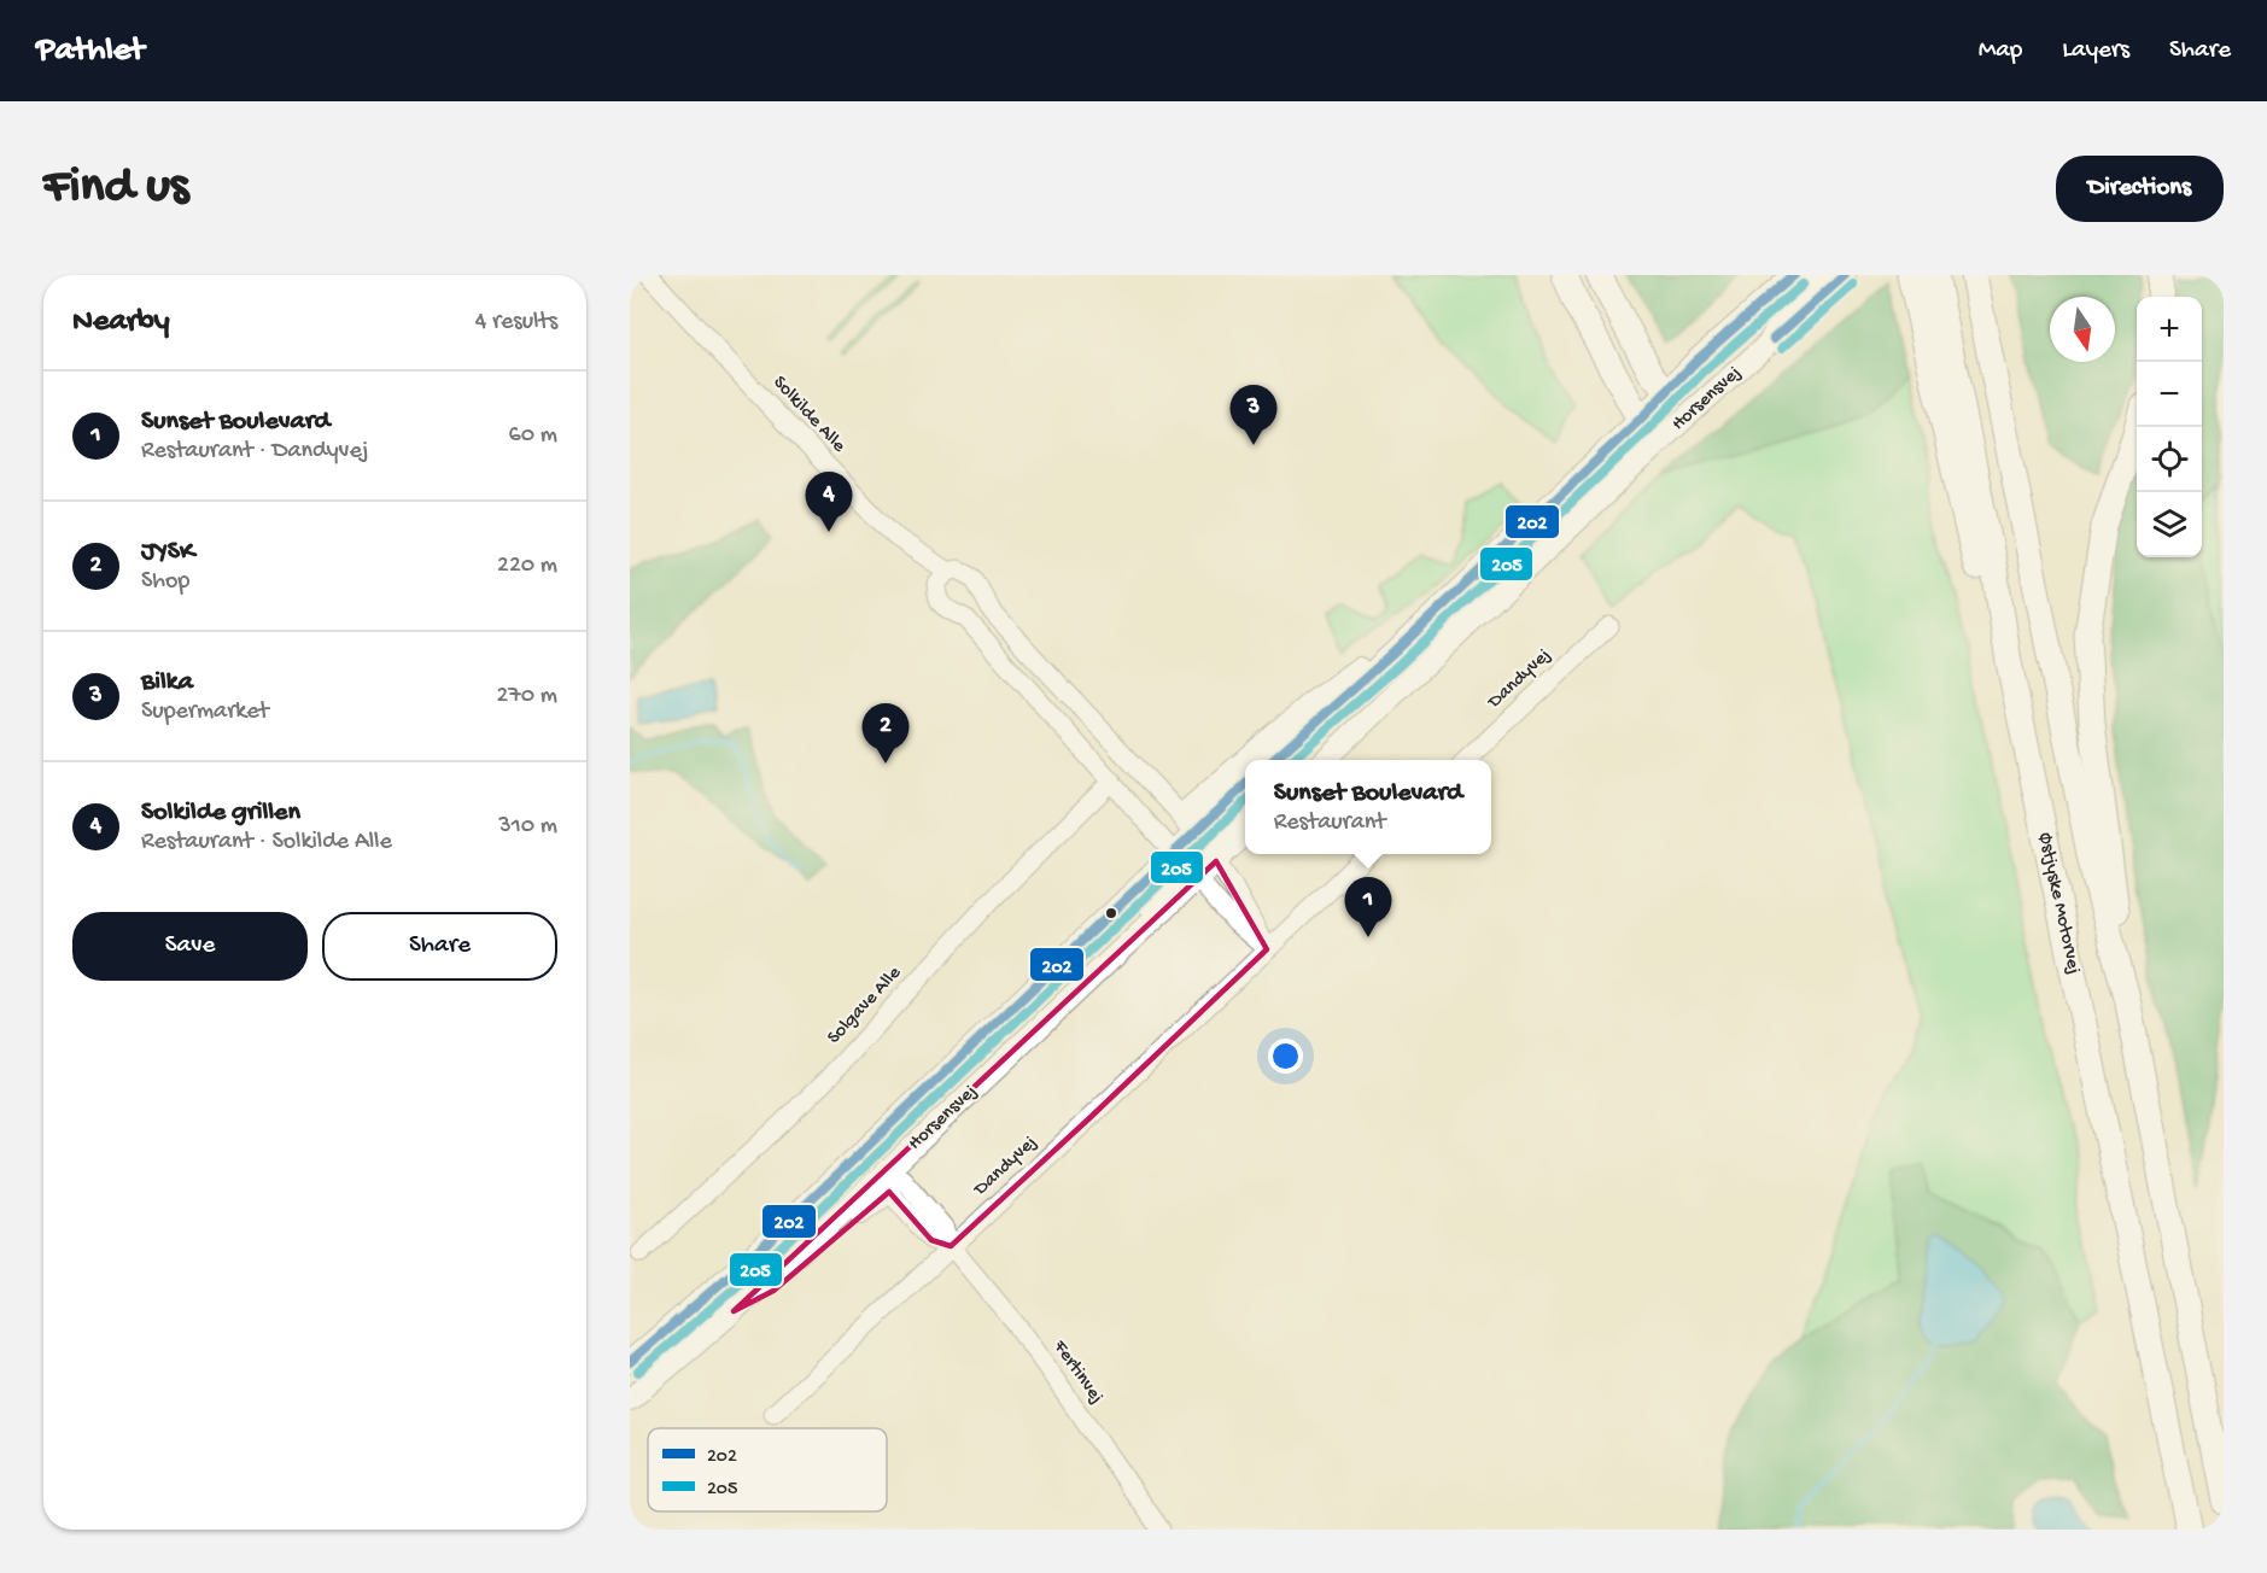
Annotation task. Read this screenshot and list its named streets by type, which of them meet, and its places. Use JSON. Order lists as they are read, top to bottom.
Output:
{
  "streets": {
    "highway": ["Østjyske Motorvej"],
    "main road": ["Horsensvej"],
    "street": [
      "Solkilde Alle",
      "Dandyvej",
      "Solgave Alle",
      "Fertinvej"
    ]
  },
  "crossings": [
    ["Horsensvej", "Solkilde Alle"],
    ["Horsensvej", "Fertinvej"],
    ["Solkilde Alle", "Solgave Alle"],
    ["Dandyvej", "Fertinvej"]
  ],
  "lines": ["transit line 202", "transit line 205"],
  "legend": ["202", "205"],
  "north": "bottom",
  "page": {
    "header": "Pathlet",
    "nav": ["Map", "Layers", "Share"],
    "buttons": [
      "Directions",
      ["Save", "Share"]
    ],
    "title": "Find us",
    "heading": ["Nearby", "4 results"],
    "map_buttons": ["+", "−"],
    "list": [
      {
        "mark": "1",
        "name": "Sunset Boulevard",
        "note": "Restaurant · Dandyvej",
        "value": "60 m"
      },
      {
        "mark": "2",
        "name": "JYSK",
        "note": "Shop",
        "value": "220 m"
      },
      {
        "mark": "3",
        "name": "Bilka",
        "note": "Supermarket",
        "value": "270 m"
      },
      {
        "mark": "4",
        "name": "Solkilde grillen",
        "note": "Restaurant · Solkilde Alle",
        "value": "310 m"
      }
    ],
    "pins": [
      "3",
      "4",
      "2",
      "1"
    ],
    "popup": ["Sunset Boulevard", "Restaurant"]
  }
}
